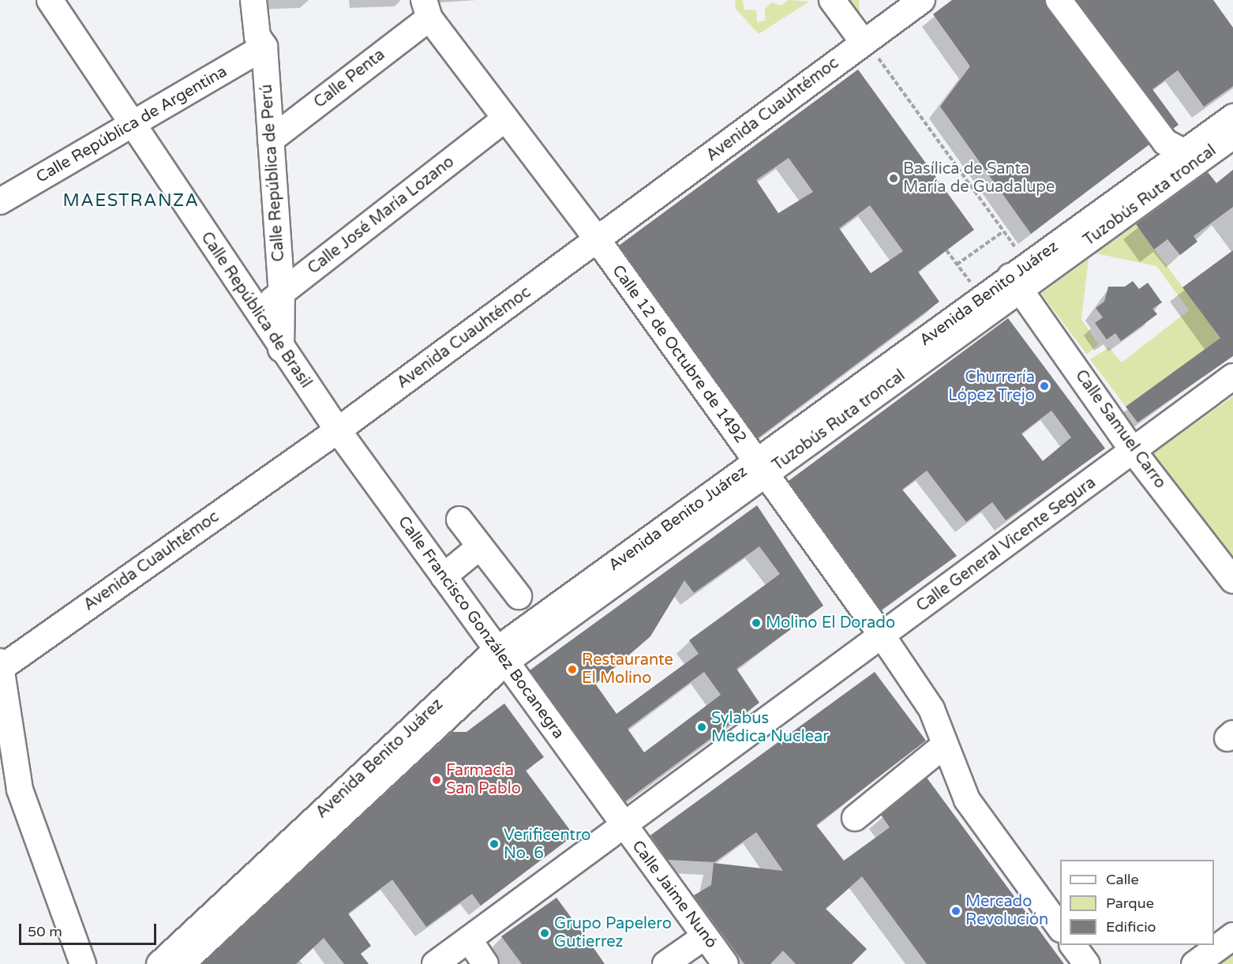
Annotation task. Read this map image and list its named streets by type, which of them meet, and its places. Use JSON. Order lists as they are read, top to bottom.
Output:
{
  "streets": {
    "main road": ["Avenida Benito Juárez"],
    "street": [
      "Calle Penta",
      "Avenida Cuauhtémoc",
      "Calle República de Argentina",
      "Calle República de Perú",
      "Tuzobús Ruta troncal",
      "Calle José María Lozano",
      "Calle República de Brasil",
      "Calle 12 de Octubre de 1492",
      "Calle Samuel Carro",
      "Calle General Vicente Segura",
      "Calle Francisco González Bocanegra",
      "Calle Jaime Nunó"
    ]
  },
  "crossings": [
    ["Calle Penta", "Calle República de Perú"],
    ["Calle Penta", "Calle 12 de Octubre de 1492"],
    ["Avenida Cuauhtémoc", "Calle República de Brasil"],
    ["Avenida Cuauhtémoc", "Calle 12 de Octubre de 1492"],
    ["Avenida Cuauhtémoc", "Calle Francisco González Bocanegra"],
    ["Calle República de Argentina", "Calle República de Perú"],
    ["Calle República de Argentina", "Calle República de Brasil"],
    ["Calle República de Perú", "Calle José María Lozano"],
    ["Calle República de Perú", "Calle República de Brasil"],
    ["Tuzobús Ruta troncal", "Avenida Benito Juárez"],
    ["Tuzobús Ruta troncal", "Calle Samuel Carro"],
    ["Calle José María Lozano", "Calle República de Brasil"],
    ["Calle José María Lozano", "Calle 12 de Octubre de 1492"],
    ["Avenida Benito Juárez", "Calle 12 de Octubre de 1492"],
    ["Avenida Benito Juárez", "Calle Samuel Carro"],
    ["Avenida Benito Juárez", "Calle Francisco González Bocanegra"],
    ["Calle República de Brasil", "Calle Francisco González Bocanegra"],
    ["Calle 12 de Octubre de 1492", "Calle General Vicente Segura"],
    ["Calle Samuel Carro", "Calle General Vicente Segura"],
    ["Calle General Vicente Segura", "Calle Francisco González Bocanegra"],
    ["Calle General Vicente Segura", "Calle Jaime Nunó"],
    ["Calle Francisco González Bocanegra", "Calle Jaime Nunó"]
  ],
  "districts": ["MAESTRANZA"],
  "places": [
    "Basílica de Santa María de Guadalupe",
    "Churrería López Trejo",
    "Molino El Dorado",
    "Restaurante El Molino",
    "Sylabus Medica Nuclear",
    "Farmacia San Pablo",
    "Verificentro No. 6",
    "Mercado Revolución",
    "Grupo Papelero Gutierrez"
  ],
  "legend": ["Calle", "Parque", "Edificio"],
  "scale_bar": "50 m"
}
